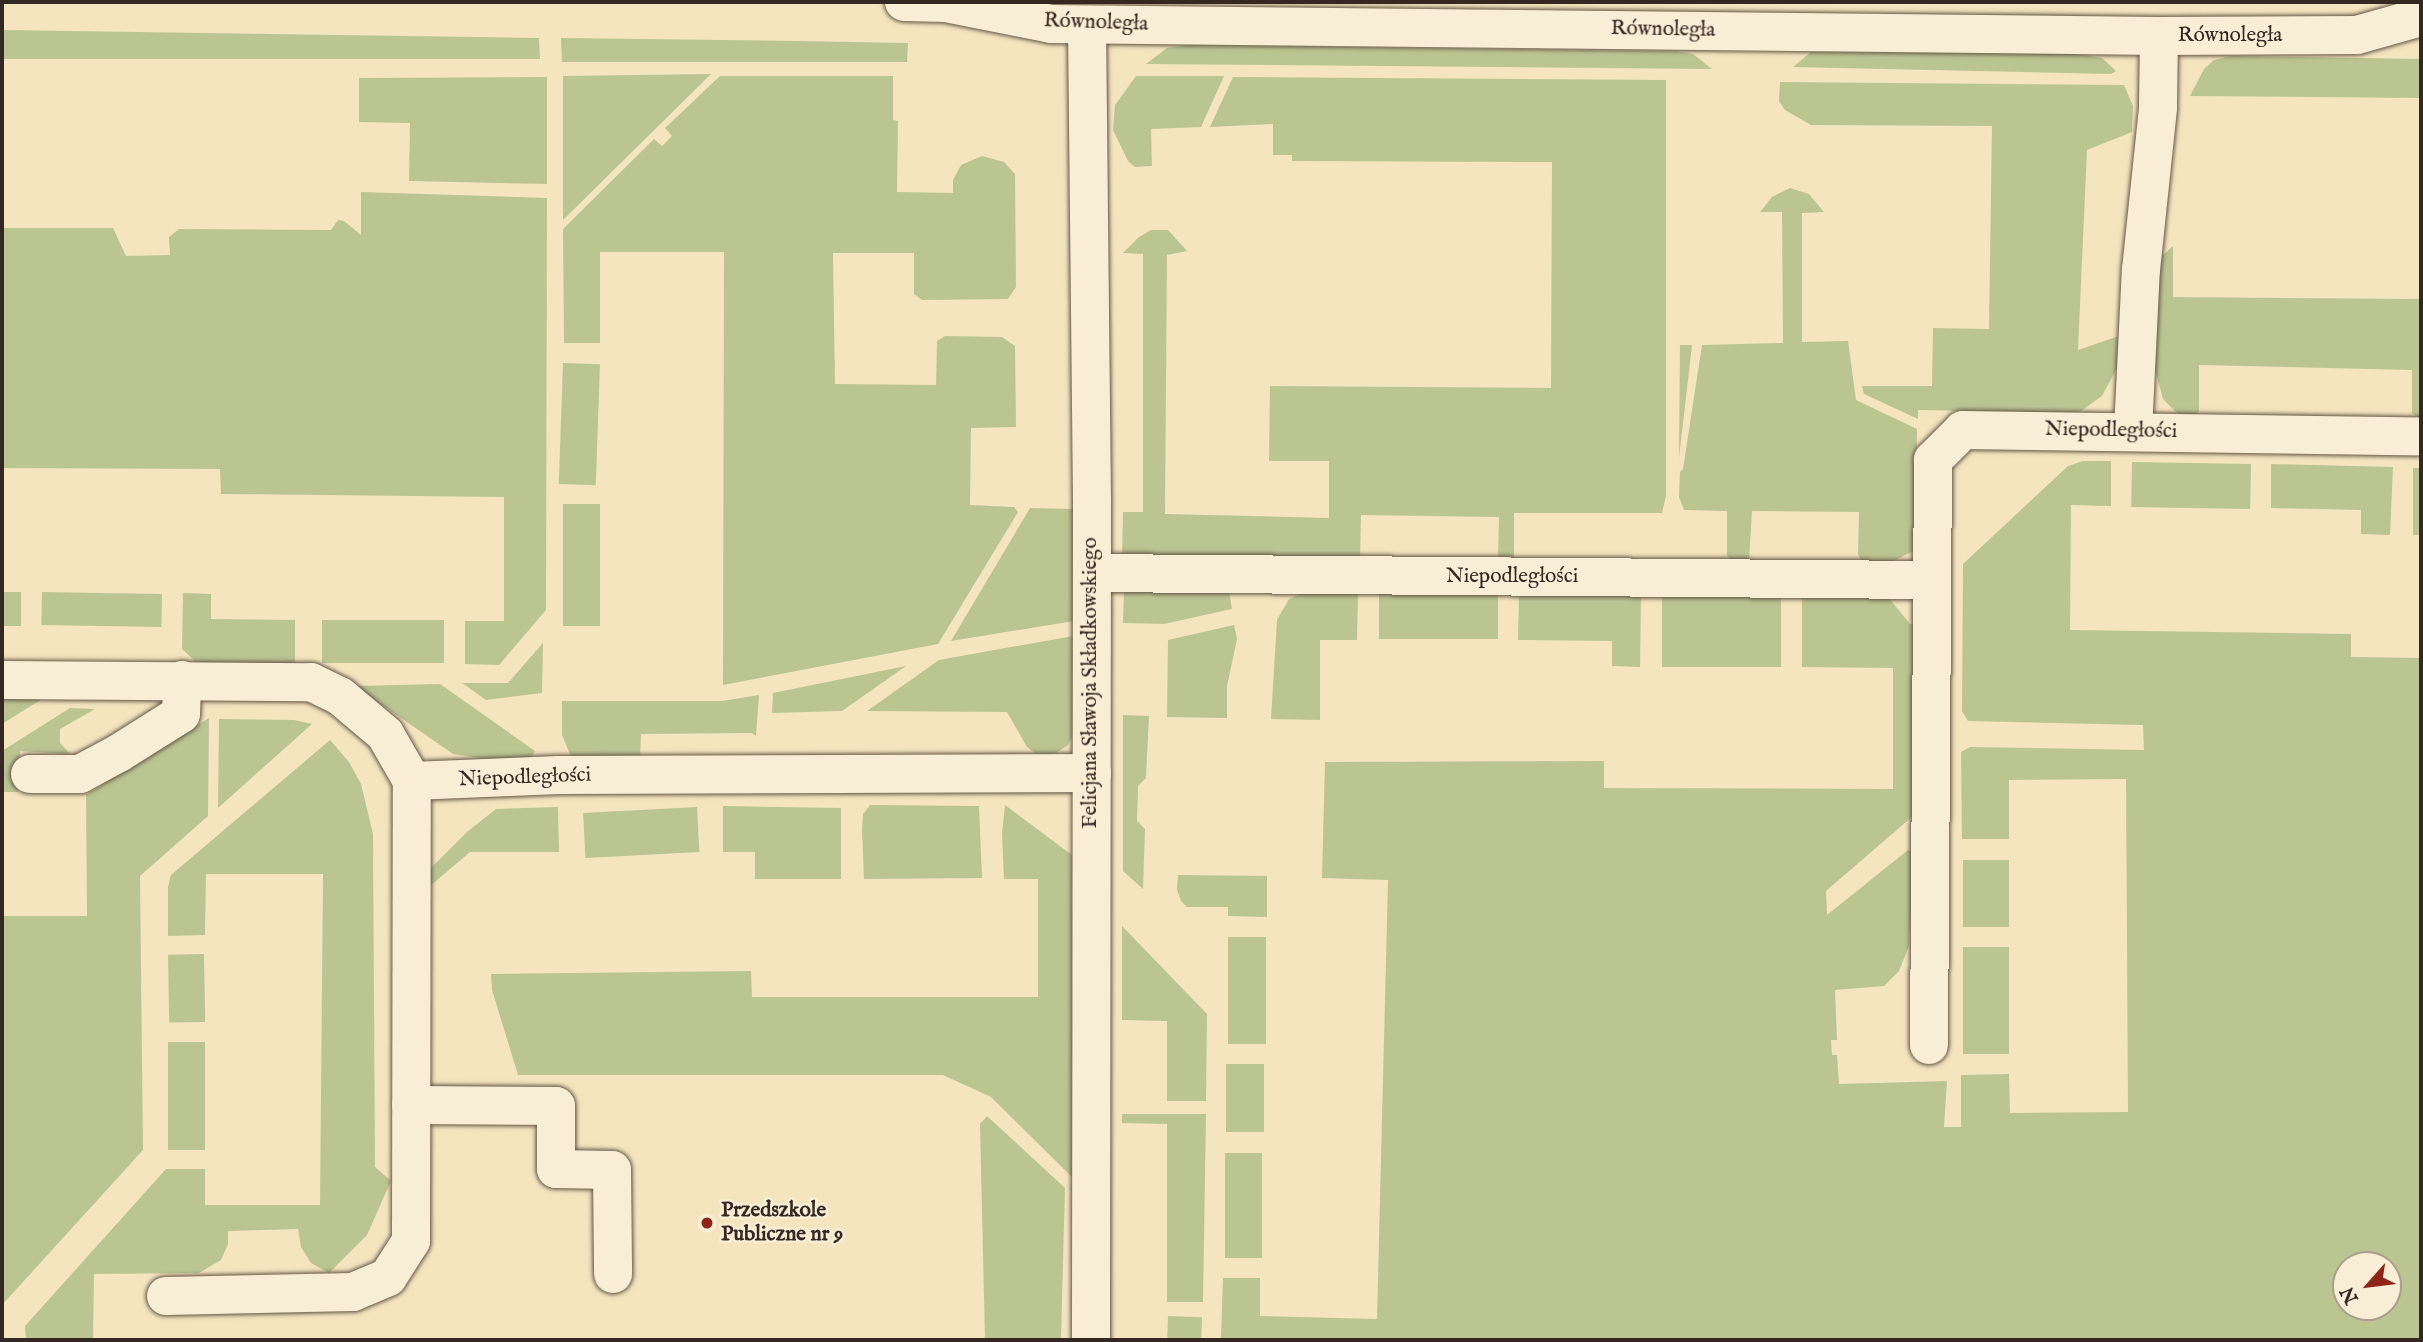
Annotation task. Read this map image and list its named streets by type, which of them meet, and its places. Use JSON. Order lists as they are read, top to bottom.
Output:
{
  "streets": {
    "street": ["Równoległa", "Niepodległości", "Felicjana Sławoja Składkowskiego"]
  },
  "crossings": [
    ["Równoległa", "Felicjana Sławoja Składkowskiego"],
    ["Niepodległości", "Felicjana Sławoja Składkowskiego"]
  ],
  "places": ["Przedszkole Publiczne nr 9"],
  "north": "bottom left"
}
